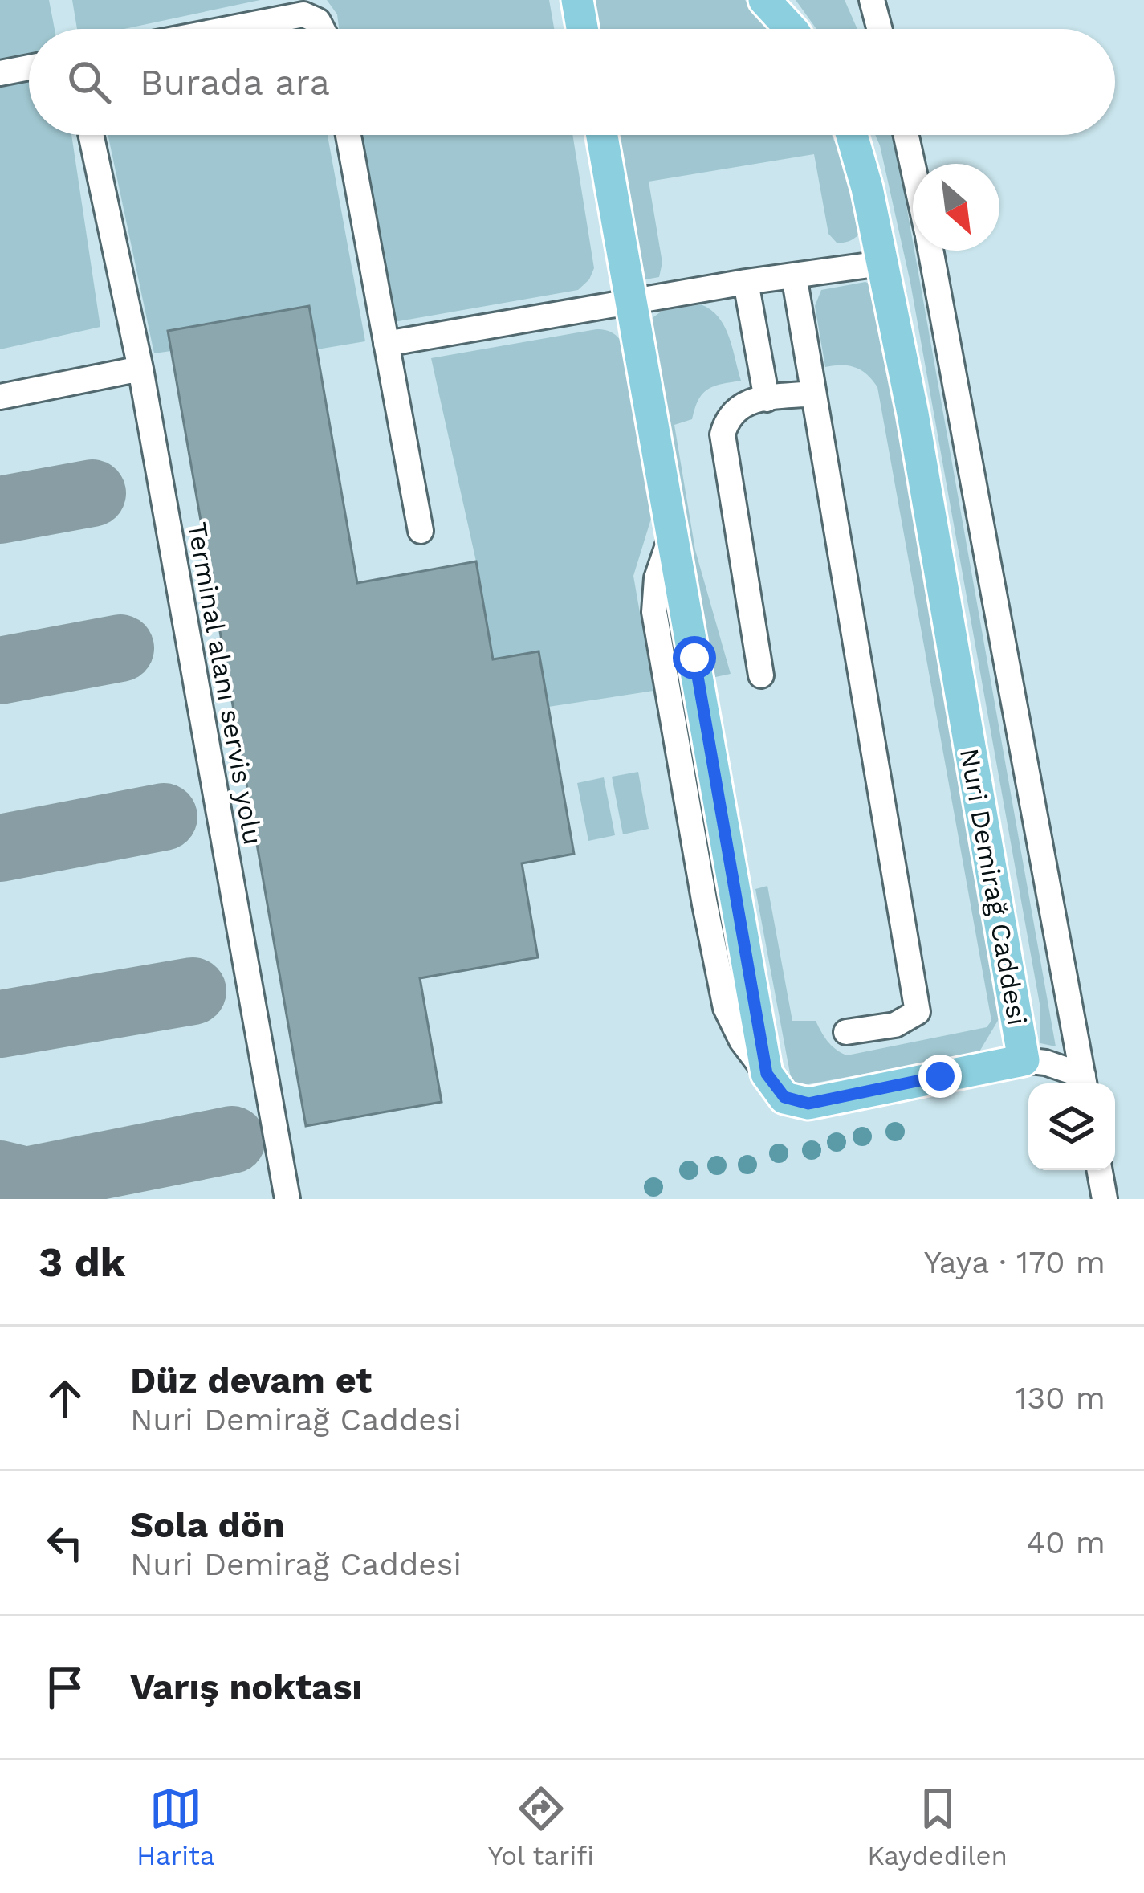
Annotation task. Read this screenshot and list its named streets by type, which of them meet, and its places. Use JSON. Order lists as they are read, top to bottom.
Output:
{
  "streets": {
    "main road": ["Nuri Demirağ Caddesi"],
    "lane": ["Terminal alanı servis yolu"]
  },
  "north": "bottom right",
  "page": {
    "search": "Burada ara",
    "heading": ["3 dk", "Yaya · 170 m"],
    "list": [
      ["Düz devam et", "Nuri Demirağ Caddesi", "130 m"],
      ["Sola dön", "Nuri Demirağ Caddesi", "40 m"],
      "Varış noktası"
    ],
    "nav": ["Harita", "Yol tarifi", "Kaydedilen"]
  }
}
